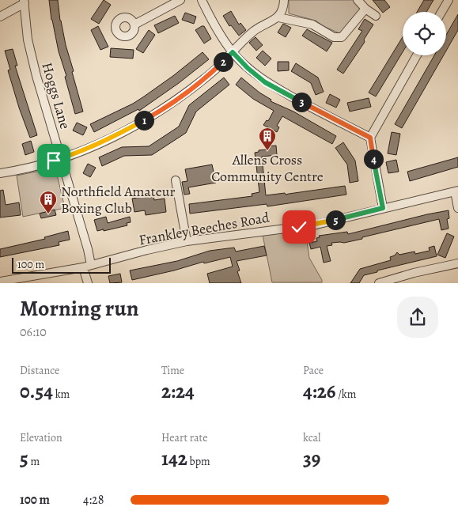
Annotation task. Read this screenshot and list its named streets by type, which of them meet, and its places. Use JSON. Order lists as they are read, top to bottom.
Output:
{
  "streets": {
    "street": ["Hoggs Lane", "Frankley Beeches Road"]
  },
  "crossings": [
    ["Hoggs Lane", "Frankley Beeches Road"]
  ],
  "places": {
    "building": ["Allens Cross Community Centre", "Northfield Amateur Boxing Club"]
  },
  "scale_bar": "100 m",
  "page": {
    "pins": [
      "2",
      "3",
      "1",
      "4",
      "5"
    ],
    "scale": "100 m",
    "heading": ["Morning run", "06:10"],
    "stats": [
      ["Distance", "0.54 km"],
      ["Time", "2:24"],
      ["Pace", "4:26 /km"],
      ["Elevation", "5 m"],
      ["Heart rate", "142 bpm"],
      ["kcal", "39"]
    ],
    "list": [
      {
        "name": "100 m",
        "note": "4:28"
      }
    ]
  }
}
